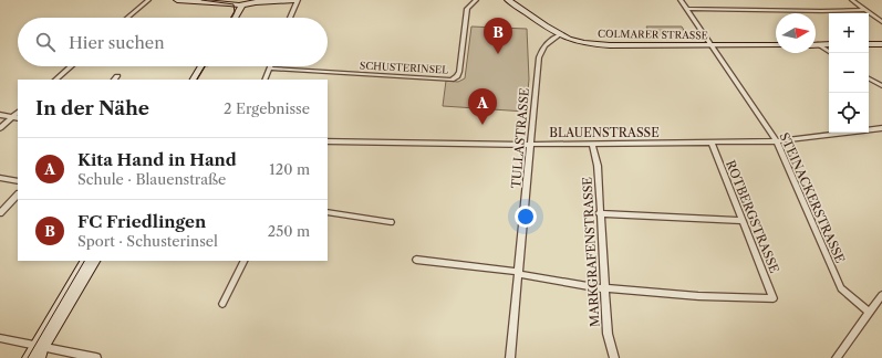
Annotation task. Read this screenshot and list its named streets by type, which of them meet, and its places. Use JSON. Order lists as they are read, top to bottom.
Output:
{
  "streets": {
    "main road": ["COLMARER STRASSE"],
    "street": [
      "SCHUSTERINSEL",
      "BLAUENSTRASSE",
      "TULLASTRASSE",
      "STEINACKERSTRASSE",
      "ROTBERGSTRASSE",
      "MARKGRAFENSTRASSE"
    ]
  },
  "crossings": [
    ["COLMARER STRASSE", "TULLASTRASSE"],
    ["COLMARER STRASSE", "STEINACKERSTRASSE"],
    ["BLAUENSTRASSE", "TULLASTRASSE"],
    ["BLAUENSTRASSE", "STEINACKERSTRASSE"],
    ["BLAUENSTRASSE", "ROTBERGSTRASSE"],
    ["BLAUENSTRASSE", "MARKGRAFENSTRASSE"],
    ["ROTBERGSTRASSE", "MARKGRAFENSTRASSE"]
  ],
  "north": "right",
  "page": {
    "map_buttons": ["+", "−"],
    "pins": ["B", "A"],
    "search": "Hier suchen",
    "heading": ["In der Nähe", "2 Ergebnisse"],
    "list": [
      {
        "mark": "A",
        "name": "Kita Hand in Hand",
        "note": "Schule · Blauenstraße",
        "value": "120 m"
      },
      {
        "mark": "B",
        "name": "FC Friedlingen",
        "note": "Sport · Schusterinsel",
        "value": "250 m"
      }
    ]
  }
}
